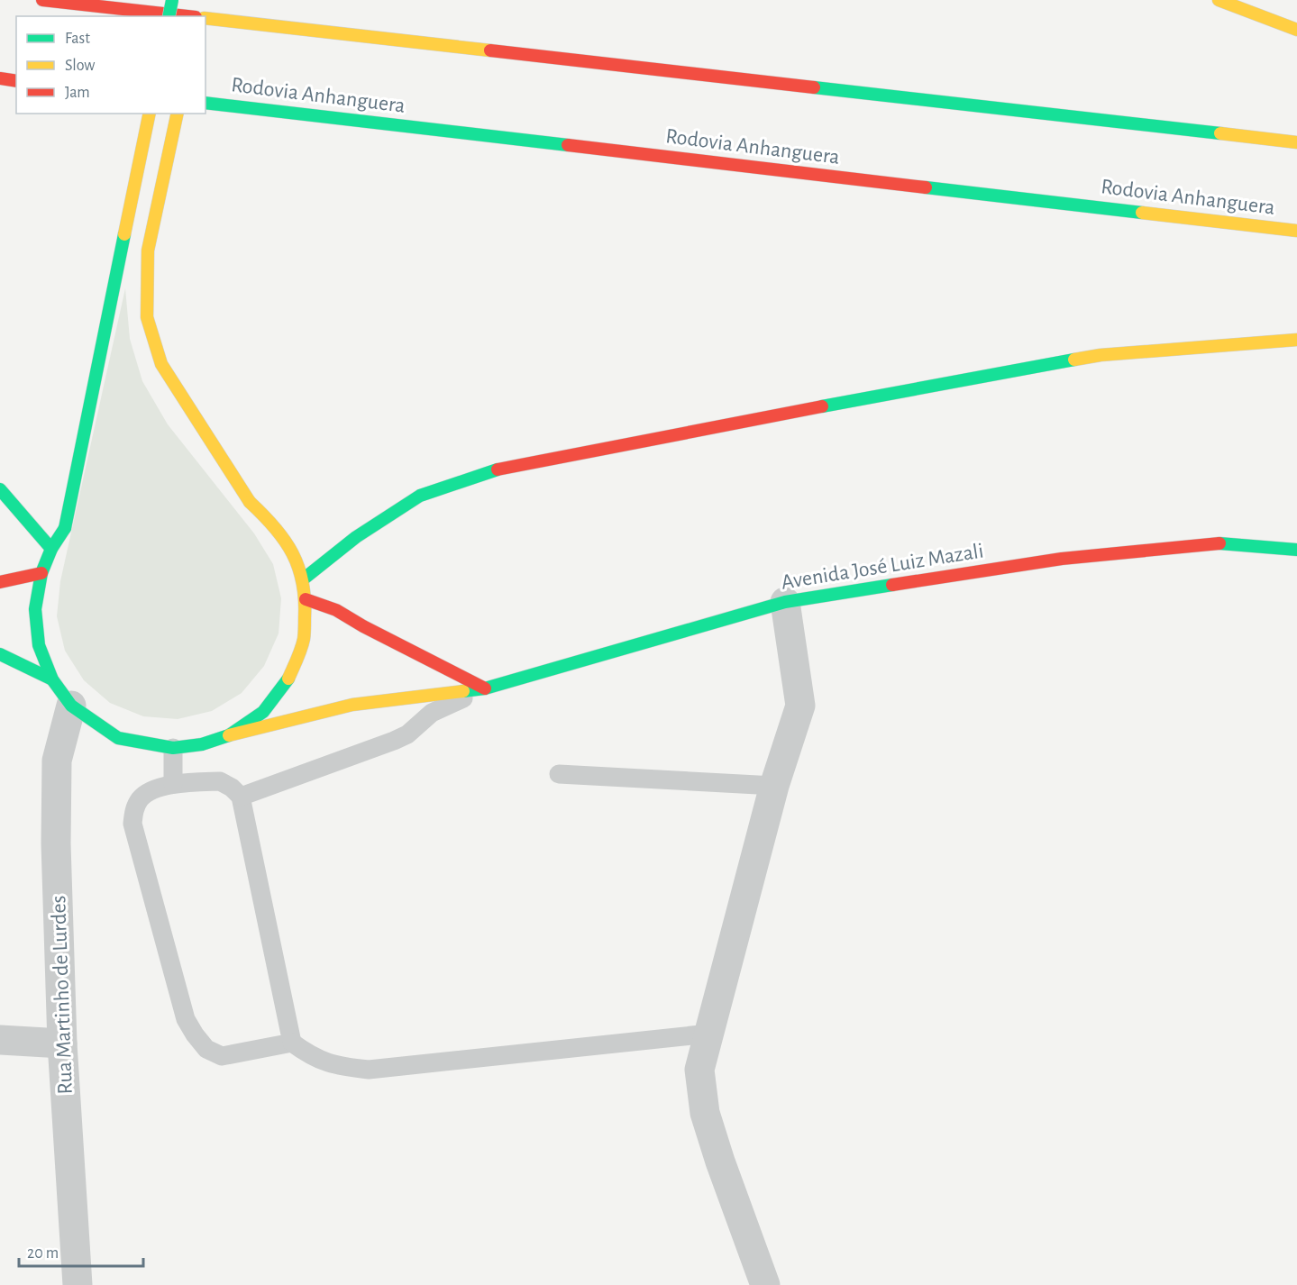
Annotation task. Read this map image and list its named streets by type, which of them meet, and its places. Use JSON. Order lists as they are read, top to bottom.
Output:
{
  "streets": {
    "main road": ["Rodovia Anhanguera", "Avenida José Luiz Mazali"],
    "street": ["Rua Martinho de Lurdes"]
  },
  "legend": ["Fast", "Slow", "Jam"],
  "scale_bar": "20 m"
}
